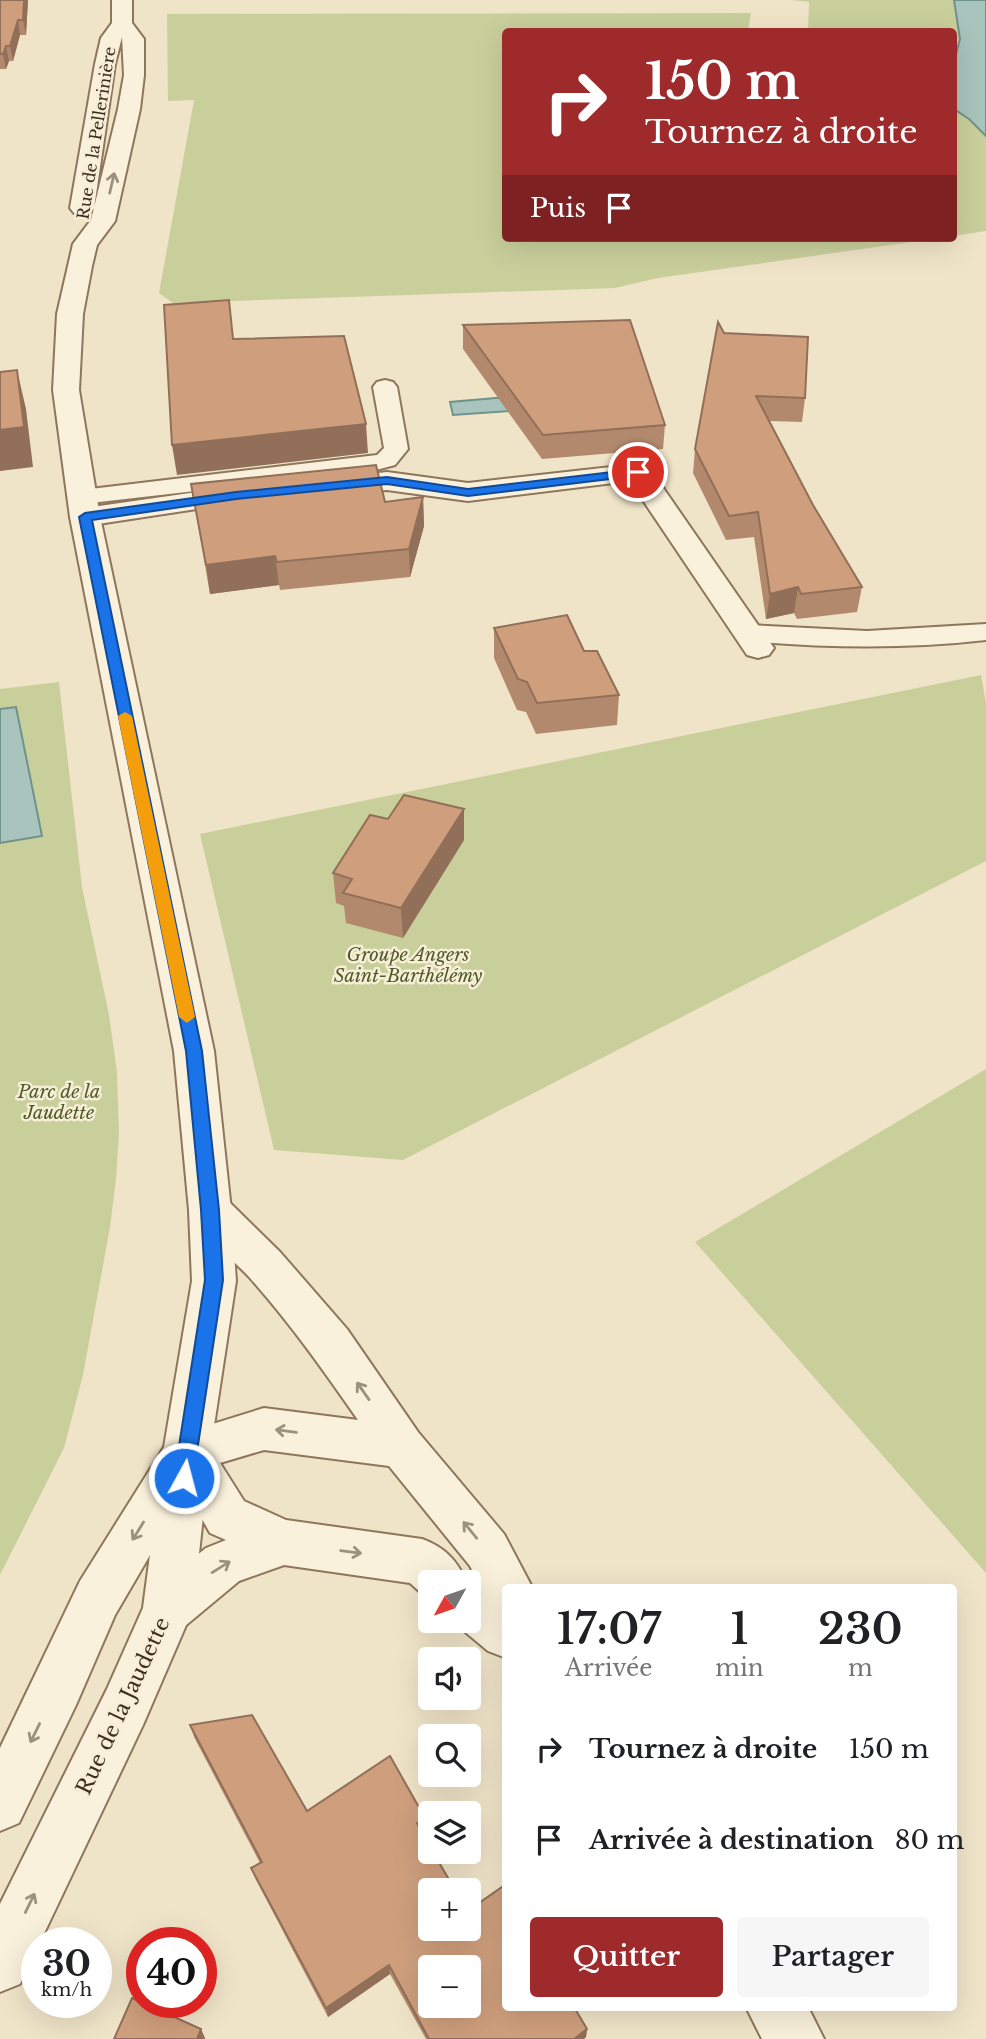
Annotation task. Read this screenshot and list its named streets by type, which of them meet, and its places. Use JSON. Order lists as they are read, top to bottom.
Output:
{
  "streets": {
    "street": ["Rue de la Pellerinière", "Rue de la Jaudette"]
  },
  "crossings": [
    ["Rue de la Pellerinière", "Rue de la Jaudette"]
  ],
  "parks": ["Groupe Angers Saint-Barthélémy", "Parc de la Jaudette"],
  "north": "bottom left",
  "page": {
    "turn": ["150 m", "Tournez à droite"],
    "then": "Puis",
    "map_buttons": ["+", "−"],
    "eta": [
      "17:07",
      "Arrivée",
      "1",
      "min",
      "230",
      "m"
    ],
    "list": [
      {
        "name": "Tournez à droite",
        "value": "150 m"
      },
      {
        "name": "Arrivée à destination",
        "value": "80 m"
      }
    ],
    "buttons": ["Quitter", "Partager"],
    "speed": "30 km/h",
    "limit": "40"
  }
}
